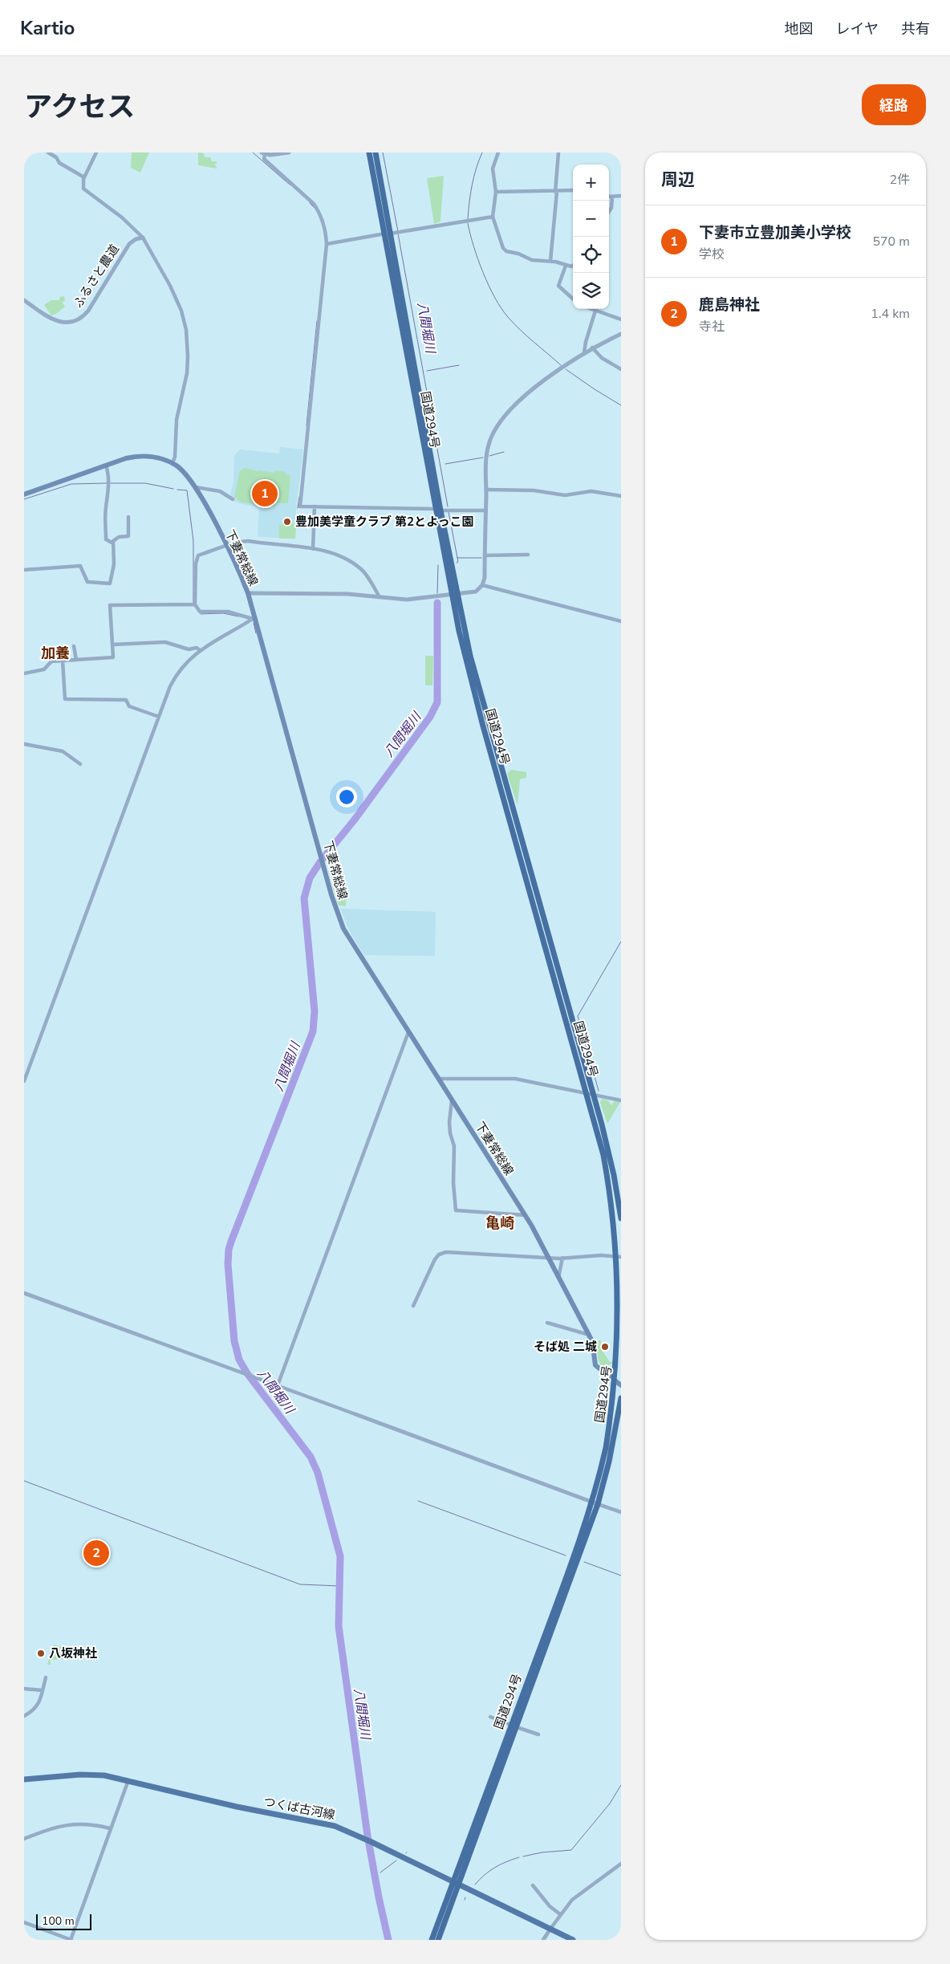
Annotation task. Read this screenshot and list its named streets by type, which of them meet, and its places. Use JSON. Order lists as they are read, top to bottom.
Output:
{
  "streets": {
    "highway": ["国道294号"],
    "main road": ["下妻常総線", "つくば古河線"],
    "street": ["ふるさと農道"]
  },
  "crossings": [
    ["国道294号", "下妻常総線"],
    ["国道294号", "つくば古河線"]
  ],
  "districts": ["加養", "亀崎"],
  "water": ["八間堀川"],
  "places": ["豊加美学童クラブ 第2とよっこ園", "そば処 二城", "八坂神社"],
  "scale_bar": "100 m",
  "page": {
    "header": "Kartio",
    "nav": ["地図", "レイヤ", "共有"],
    "title": "アクセス",
    "buttons": "経路",
    "heading": ["周辺", "2件"],
    "map_buttons": ["+", "−"],
    "list": [
      {
        "mark": "1",
        "name": "下妻市立豊加美小学校",
        "note": "学校",
        "value": "570 m"
      },
      {
        "mark": "2",
        "name": "鹿島神社",
        "note": "寺社",
        "value": "1.4 km"
      }
    ],
    "pins": ["1", "2"],
    "scale": "100 m"
  }
}
